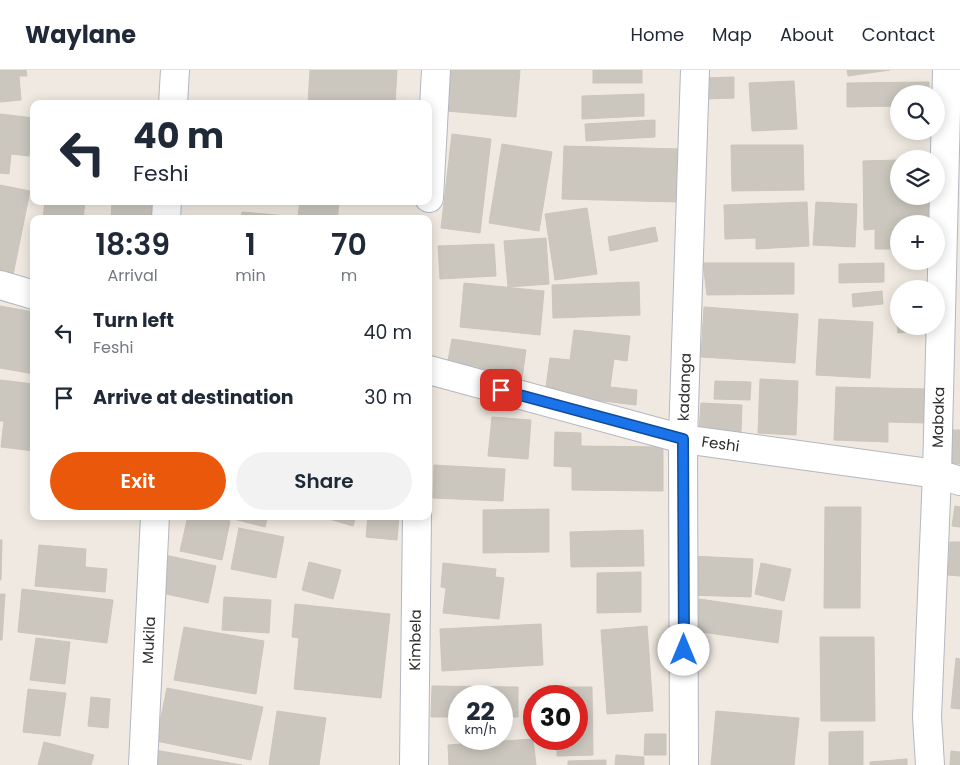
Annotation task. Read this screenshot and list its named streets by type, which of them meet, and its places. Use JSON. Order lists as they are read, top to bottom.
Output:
{
  "streets": {
    "street": [
      "kadanga",
      "Mabaka",
      "Feshi",
      "Mukila",
      "Kimbela"
    ]
  },
  "crossings": [
    ["kadanga", "Feshi"],
    ["Mabaka", "Feshi"]
  ],
  "page": {
    "header": "Waylane",
    "nav": [
      "Home",
      "Map",
      "About",
      "Contact"
    ],
    "map_buttons": ["+", "−"],
    "turn": ["40 m", "Feshi"],
    "eta": [
      "18:39",
      "Arrival",
      "1",
      "min",
      "70",
      "m"
    ],
    "list": [
      {
        "name": "Turn left",
        "note": "Feshi",
        "value": "40 m"
      },
      {
        "name": "Arrive at destination",
        "value": "30 m"
      }
    ],
    "buttons": ["Exit", "Share"],
    "speed": "22 km/h",
    "limit": "30"
  }
}
